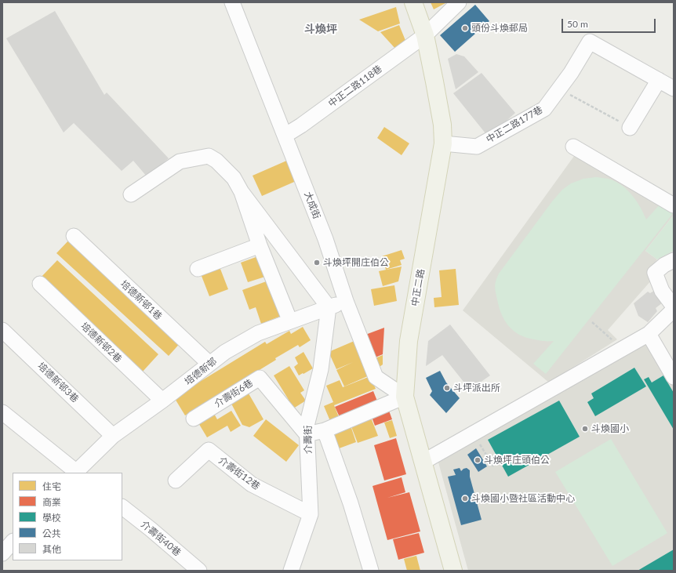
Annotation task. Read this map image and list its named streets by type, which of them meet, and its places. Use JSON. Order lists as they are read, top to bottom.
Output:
{
  "streets": {
    "main road": ["中正二路"],
    "street": [
      "中正二路118巷",
      "中正二路177巷",
      "大成街",
      "培德新邨1巷",
      "培德新邨2巷",
      "培德新邨",
      "培德新邨3巷",
      "介壽街6巷",
      "介壽街",
      "介壽街12巷",
      "介壽街40巷"
    ]
  },
  "crossings": [
    ["中正二路118巷", "大成街"],
    ["中正二路118巷", "中正二路"],
    ["中正二路177巷", "中正二路"],
    ["大成街", "中正二路"],
    ["大成街", "培德新邨"],
    ["培德新邨1巷", "培德新邨"],
    ["培德新邨2巷", "培德新邨"],
    ["培德新邨", "培德新邨3巷"],
    ["培德新邨", "介壽街"],
    ["介壽街6巷", "介壽街"],
    ["介壽街", "介壽街12巷"]
  ],
  "districts": ["斗煥坪"],
  "places": [
    "頭份斗煥郵局",
    "斗煥坪開庄伯公",
    "斗坪派出所",
    "斗煥國小",
    "斗煥坪庄頭伯公",
    "斗煥國小暨社區活動中心"
  ],
  "legend": [
    "住宅",
    "商業",
    "學校",
    "公共",
    "其他"
  ],
  "scale_bar": "50 m"
}
